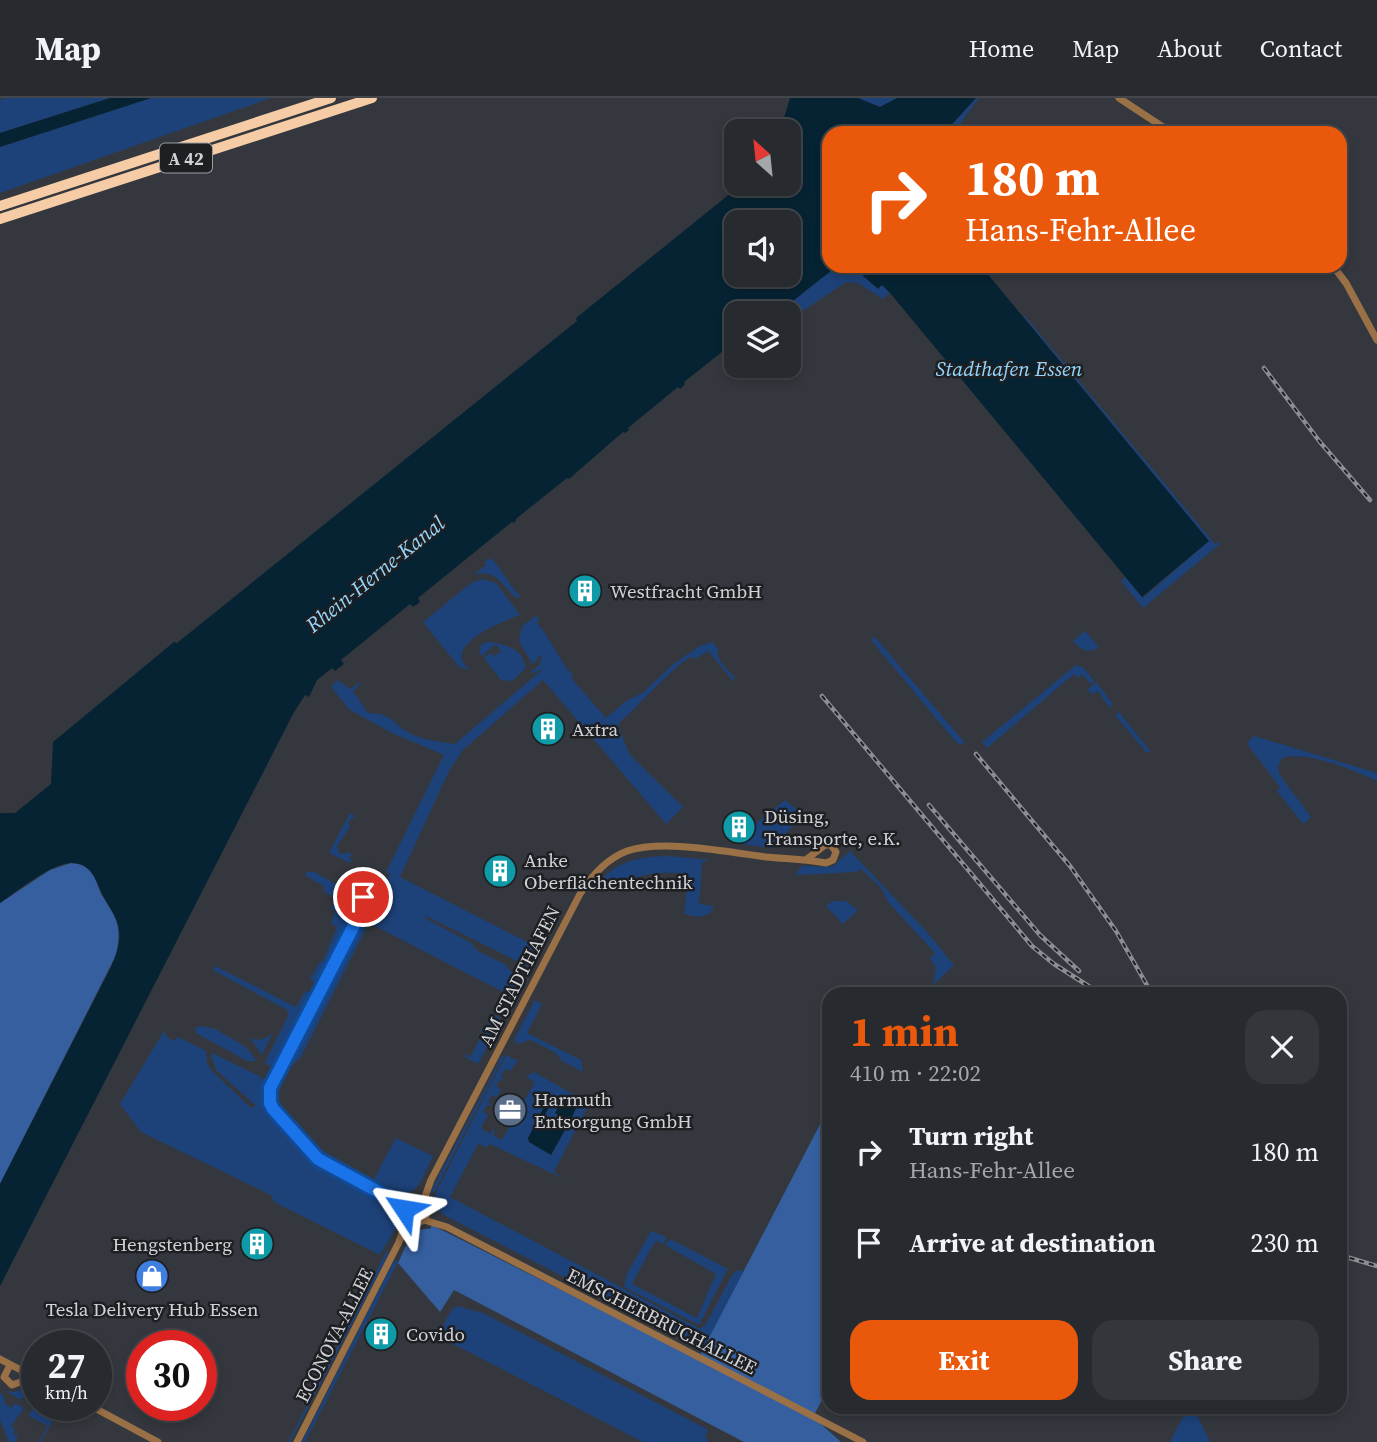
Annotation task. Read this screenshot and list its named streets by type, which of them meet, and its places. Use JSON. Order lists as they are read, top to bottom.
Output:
{
  "streets": {
    "highway": ["A 42"],
    "street": ["AM STADTHAFEN", "EMSCHERBRUCHALLEE", "ECONOVA-ALLEE"]
  },
  "water": ["Stadthafen Essen", "Rhein-Herne-Kanal"],
  "places": {
    "building": [
      "Westfracht GmbH",
      "Axtra",
      "Düsing, Transporte, e.K.",
      "Anke Oberflächentechnik",
      "Hengstenberg",
      "Covido"
    ],
    "office": ["Harmuth Entsorgung GmbH"],
    "shop": ["Tesla Delivery Hub Essen"]
  },
  "north": "top left",
  "page": {
    "header": "Map",
    "nav": [
      "Home",
      "Map",
      "About",
      "Contact"
    ],
    "turn": ["180 m", "Hans-Fehr-Allee"],
    "heading": ["1 min", "410 m · 22:02"],
    "list": [
      {
        "name": "Turn right",
        "note": "Hans-Fehr-Allee",
        "value": "180 m"
      },
      {
        "name": "Arrive at destination",
        "value": "230 m"
      }
    ],
    "buttons": ["Exit", "Share"],
    "speed": "27 km/h",
    "limit": "30"
  }
}
